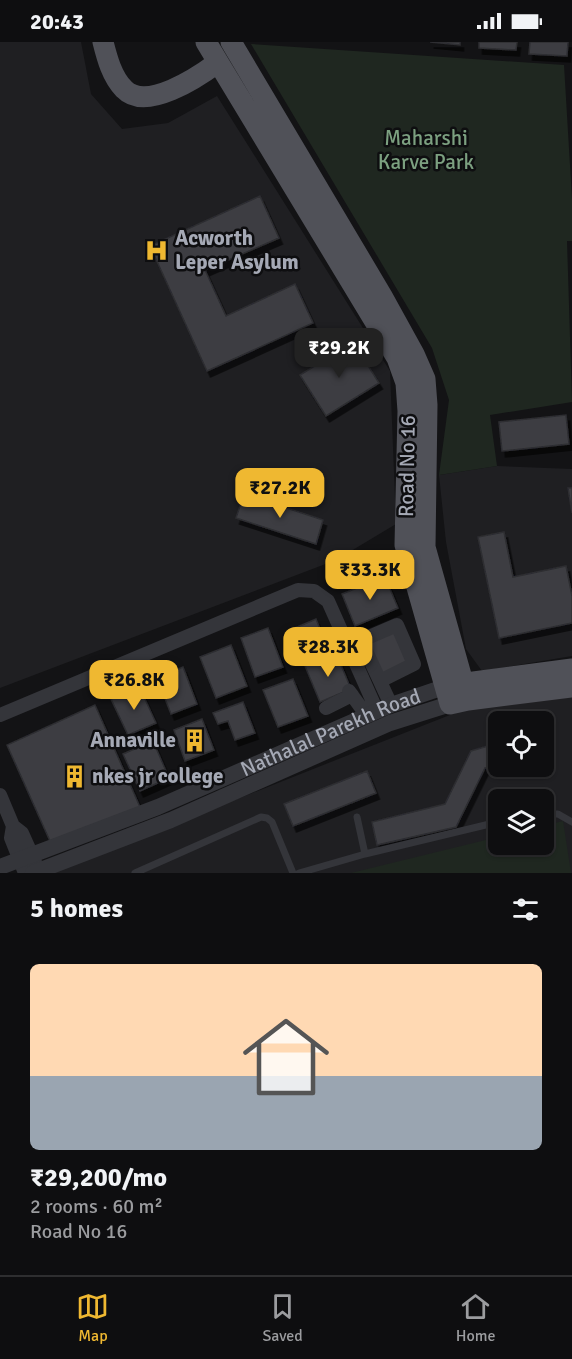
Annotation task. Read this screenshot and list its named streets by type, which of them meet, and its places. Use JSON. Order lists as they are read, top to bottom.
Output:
{
  "streets": {
    "main road": ["Road No 16", "Nathalal Parekh Road"]
  },
  "crossings": [
    ["Road No 16", "Nathalal Parekh Road"]
  ],
  "parks": ["Maharshi Karve Park"],
  "places": {
    "hospital": ["Acworth Leper Asylum"],
    "building": ["Annaville", "nkes jr college"]
  },
  "page": {
    "status": "20:43",
    "price": [
      "₹29.2K",
      "₹27.2K",
      "₹33.3K",
      "₹28.3K",
      "₹26.8K"
    ],
    "heading": "5 homes",
    "list": [
      {
        "name": "₹29,200/mo",
        "note": "2 rooms · 60 m² · Road No 16"
      }
    ],
    "tabs": ["Map", "Saved", "Home"]
  }
}
